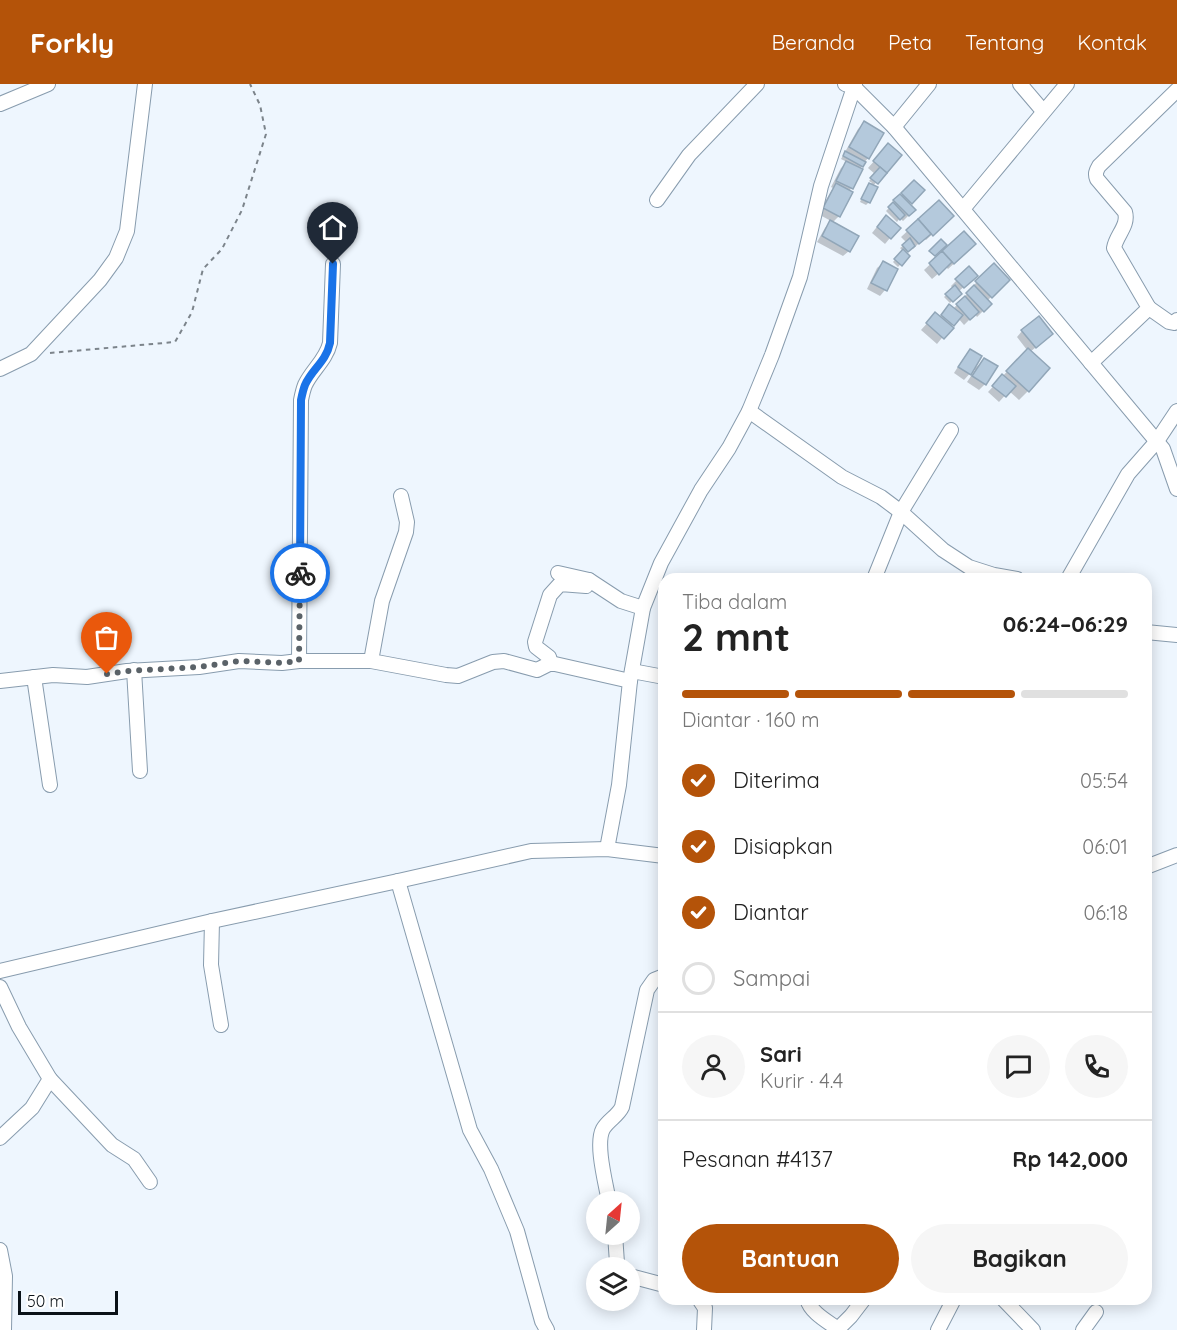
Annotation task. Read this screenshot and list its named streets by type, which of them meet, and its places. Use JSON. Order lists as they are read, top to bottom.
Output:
{
  "scale_bar": "50 m",
  "north": "top right",
  "page": {
    "header": "Forkly",
    "nav": [
      "Beranda",
      "Peta",
      "Tentang",
      "Kontak"
    ],
    "heading": ["2 mnt", "Tiba dalam", "06:24–06:29"],
    "panel": [
      "Sari",
      "Kurir · 4.4",
      "Pesanan #4137",
      "Rp 142,000"
    ],
    "bar": "Diantar · 160 m",
    "list": [
      ["Diterima", "05:54"],
      ["Disiapkan", "06:01"],
      ["Diantar", "06:18"],
      "Sampai"
    ],
    "buttons": ["Bantuan", "Bagikan"],
    "scale": "50 m"
  }
}
